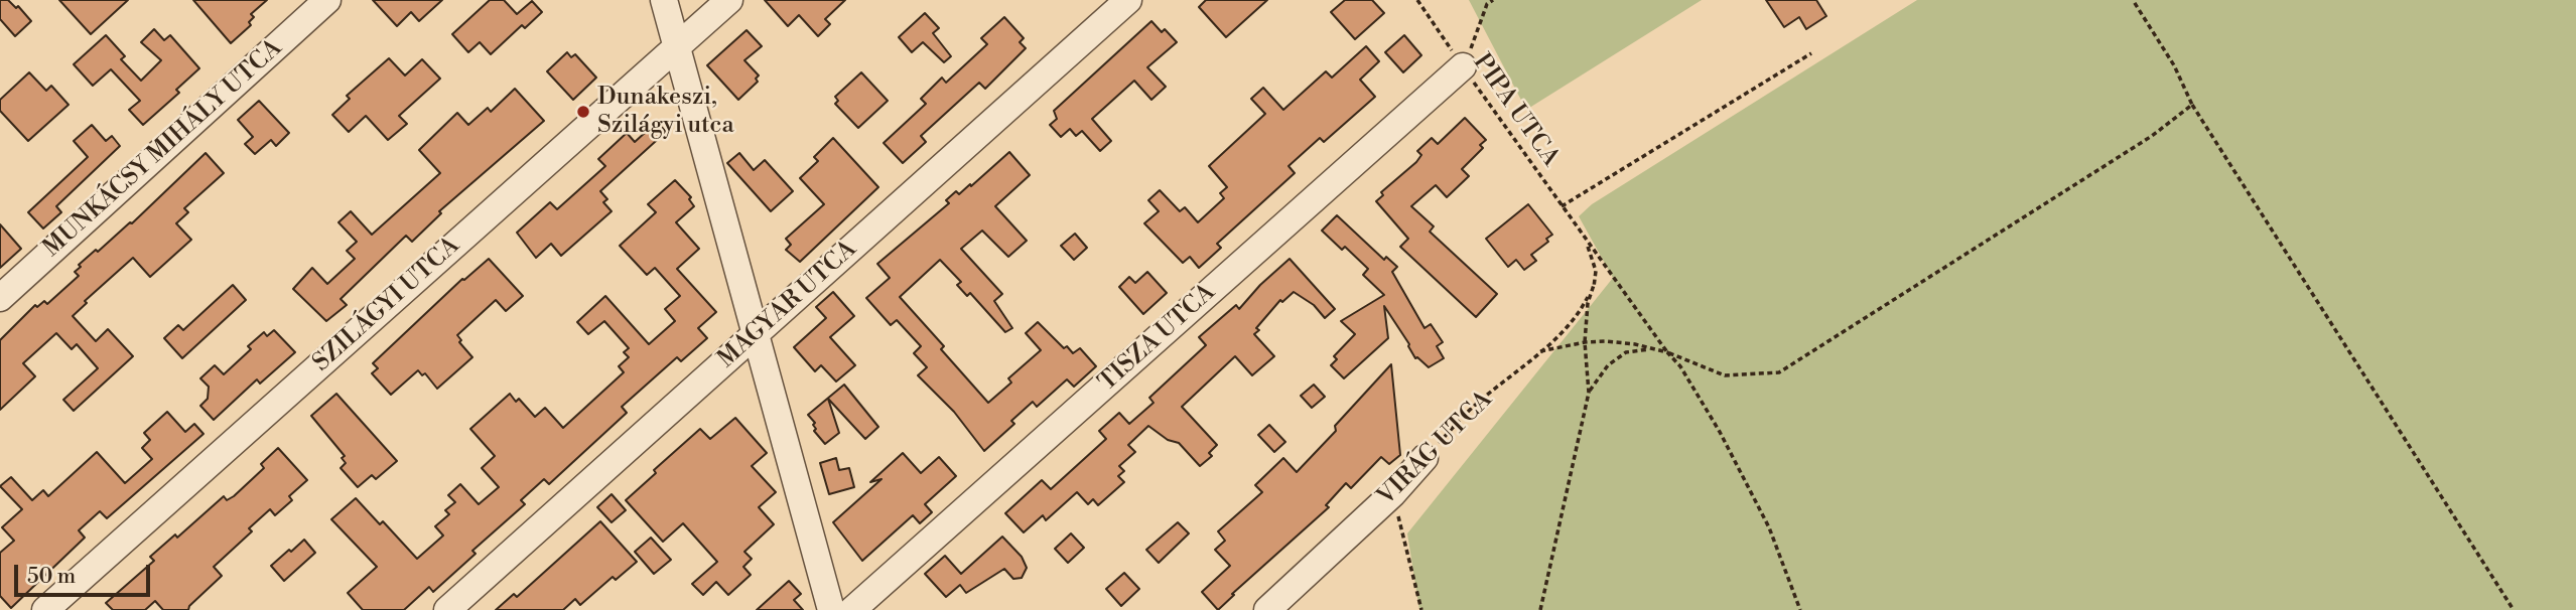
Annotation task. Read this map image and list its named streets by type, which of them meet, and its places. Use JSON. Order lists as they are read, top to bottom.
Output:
{
  "streets": {
    "street": [
      "MUNKÁCSY MIHÁLY UTCA",
      "SZILÁGYI UTCA",
      "MAGYAR UTCA",
      "TISZA UTCA",
      "VIRÁG UTCA"
    ],
    "path": ["PIPA UTCA"]
  },
  "crossings": [
    ["PIPA UTCA", "TISZA UTCA"]
  ],
  "places": ["Dunakeszi, Szilágyi utca"],
  "scale_bar": "50 m"
}
